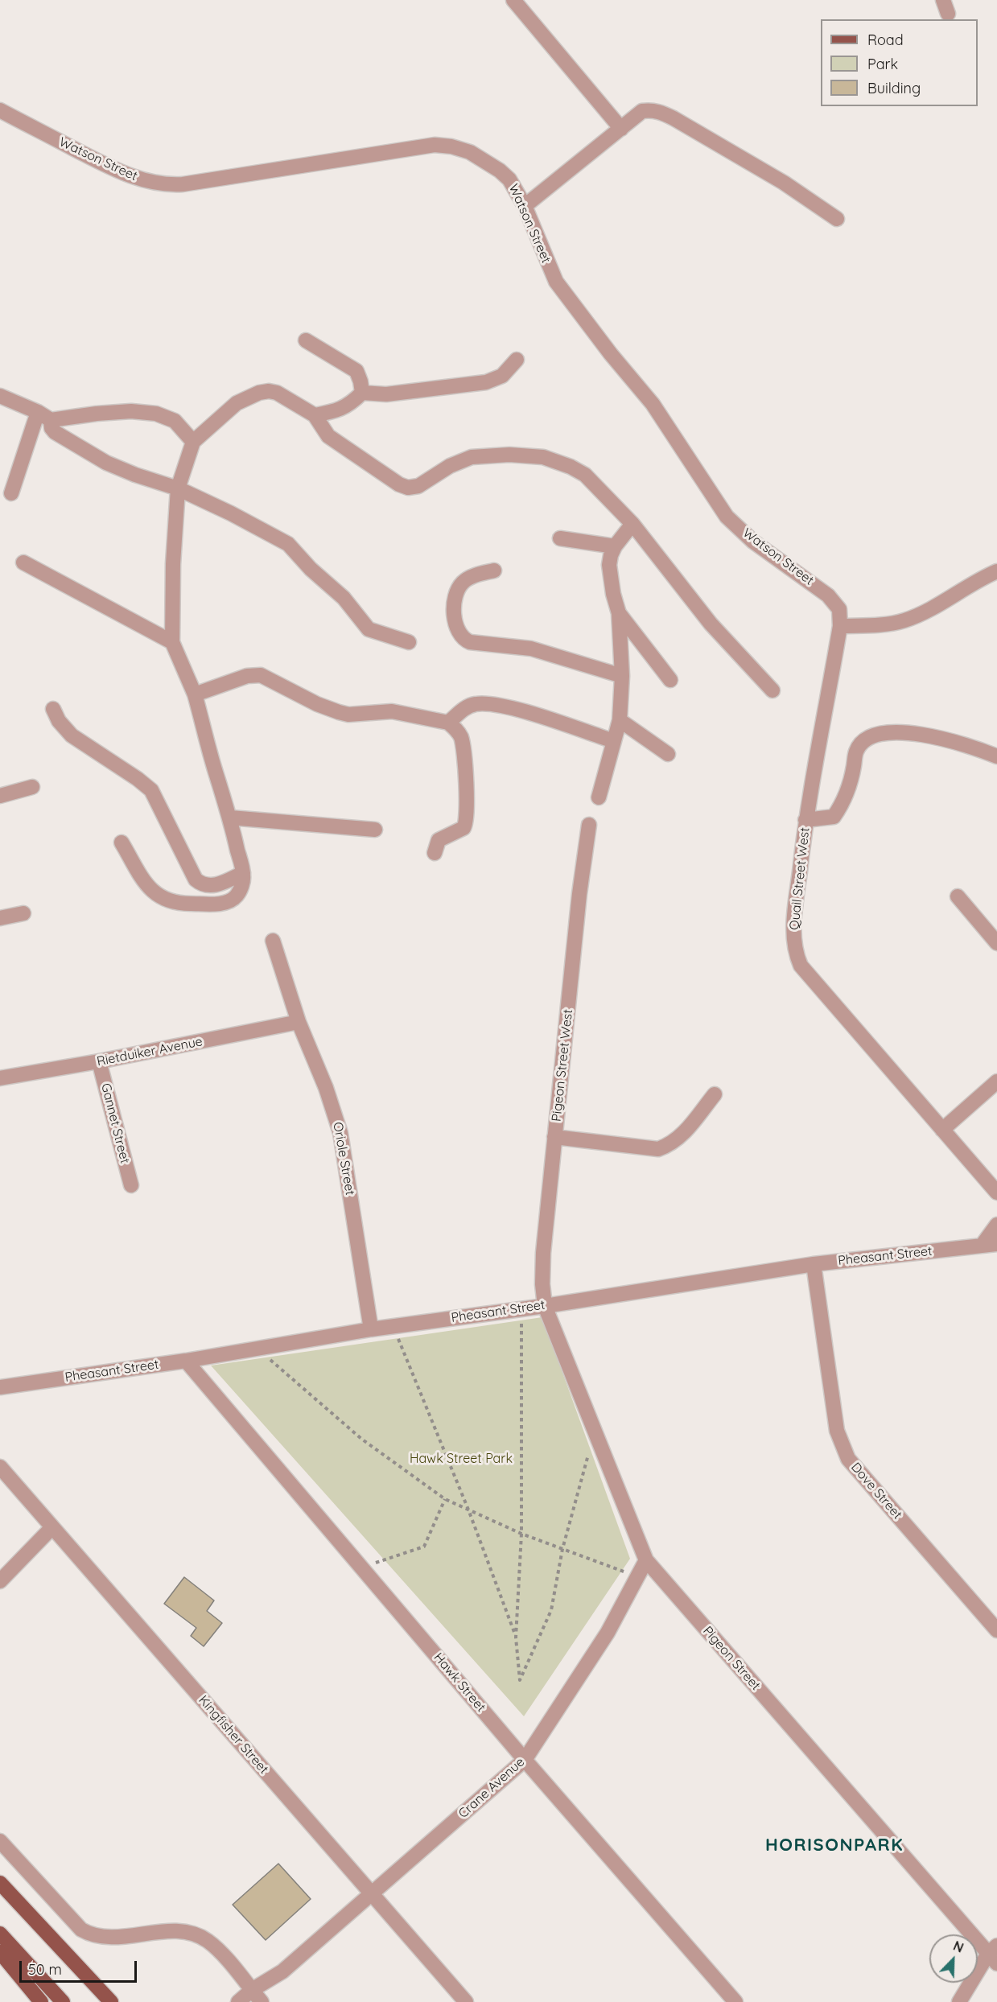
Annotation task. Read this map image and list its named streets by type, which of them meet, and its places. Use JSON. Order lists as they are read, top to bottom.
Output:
{
  "streets": {
    "street": [
      "Watson Street",
      "Quail Street West",
      "Rietduiker Avenue",
      "Pigeon Street West",
      "Gannet Street",
      "Oriole Street",
      "Pheasant Street",
      "Dove Street",
      "Pigeon Street",
      "Hawk Street",
      "Kingfisher Street",
      "Crane Avenue"
    ]
  },
  "crossings": [
    ["Watson Street", "Quail Street West"],
    ["Rietduiker Avenue", "Gannet Street"],
    ["Rietduiker Avenue", "Oriole Street"],
    ["Pigeon Street West", "Pheasant Street"],
    ["Pigeon Street West", "Pigeon Street"],
    ["Oriole Street", "Pheasant Street"],
    ["Pheasant Street", "Dove Street"],
    ["Pheasant Street", "Pigeon Street"],
    ["Pheasant Street", "Hawk Street"],
    ["Pigeon Street", "Crane Avenue"],
    ["Hawk Street", "Crane Avenue"],
    ["Kingfisher Street", "Crane Avenue"]
  ],
  "districts": ["HORISONPARK"],
  "parks": ["Hawk Street Park"],
  "legend": ["Road", "Park", "Building"],
  "scale_bar": "50 m",
  "north": "top right"
}
